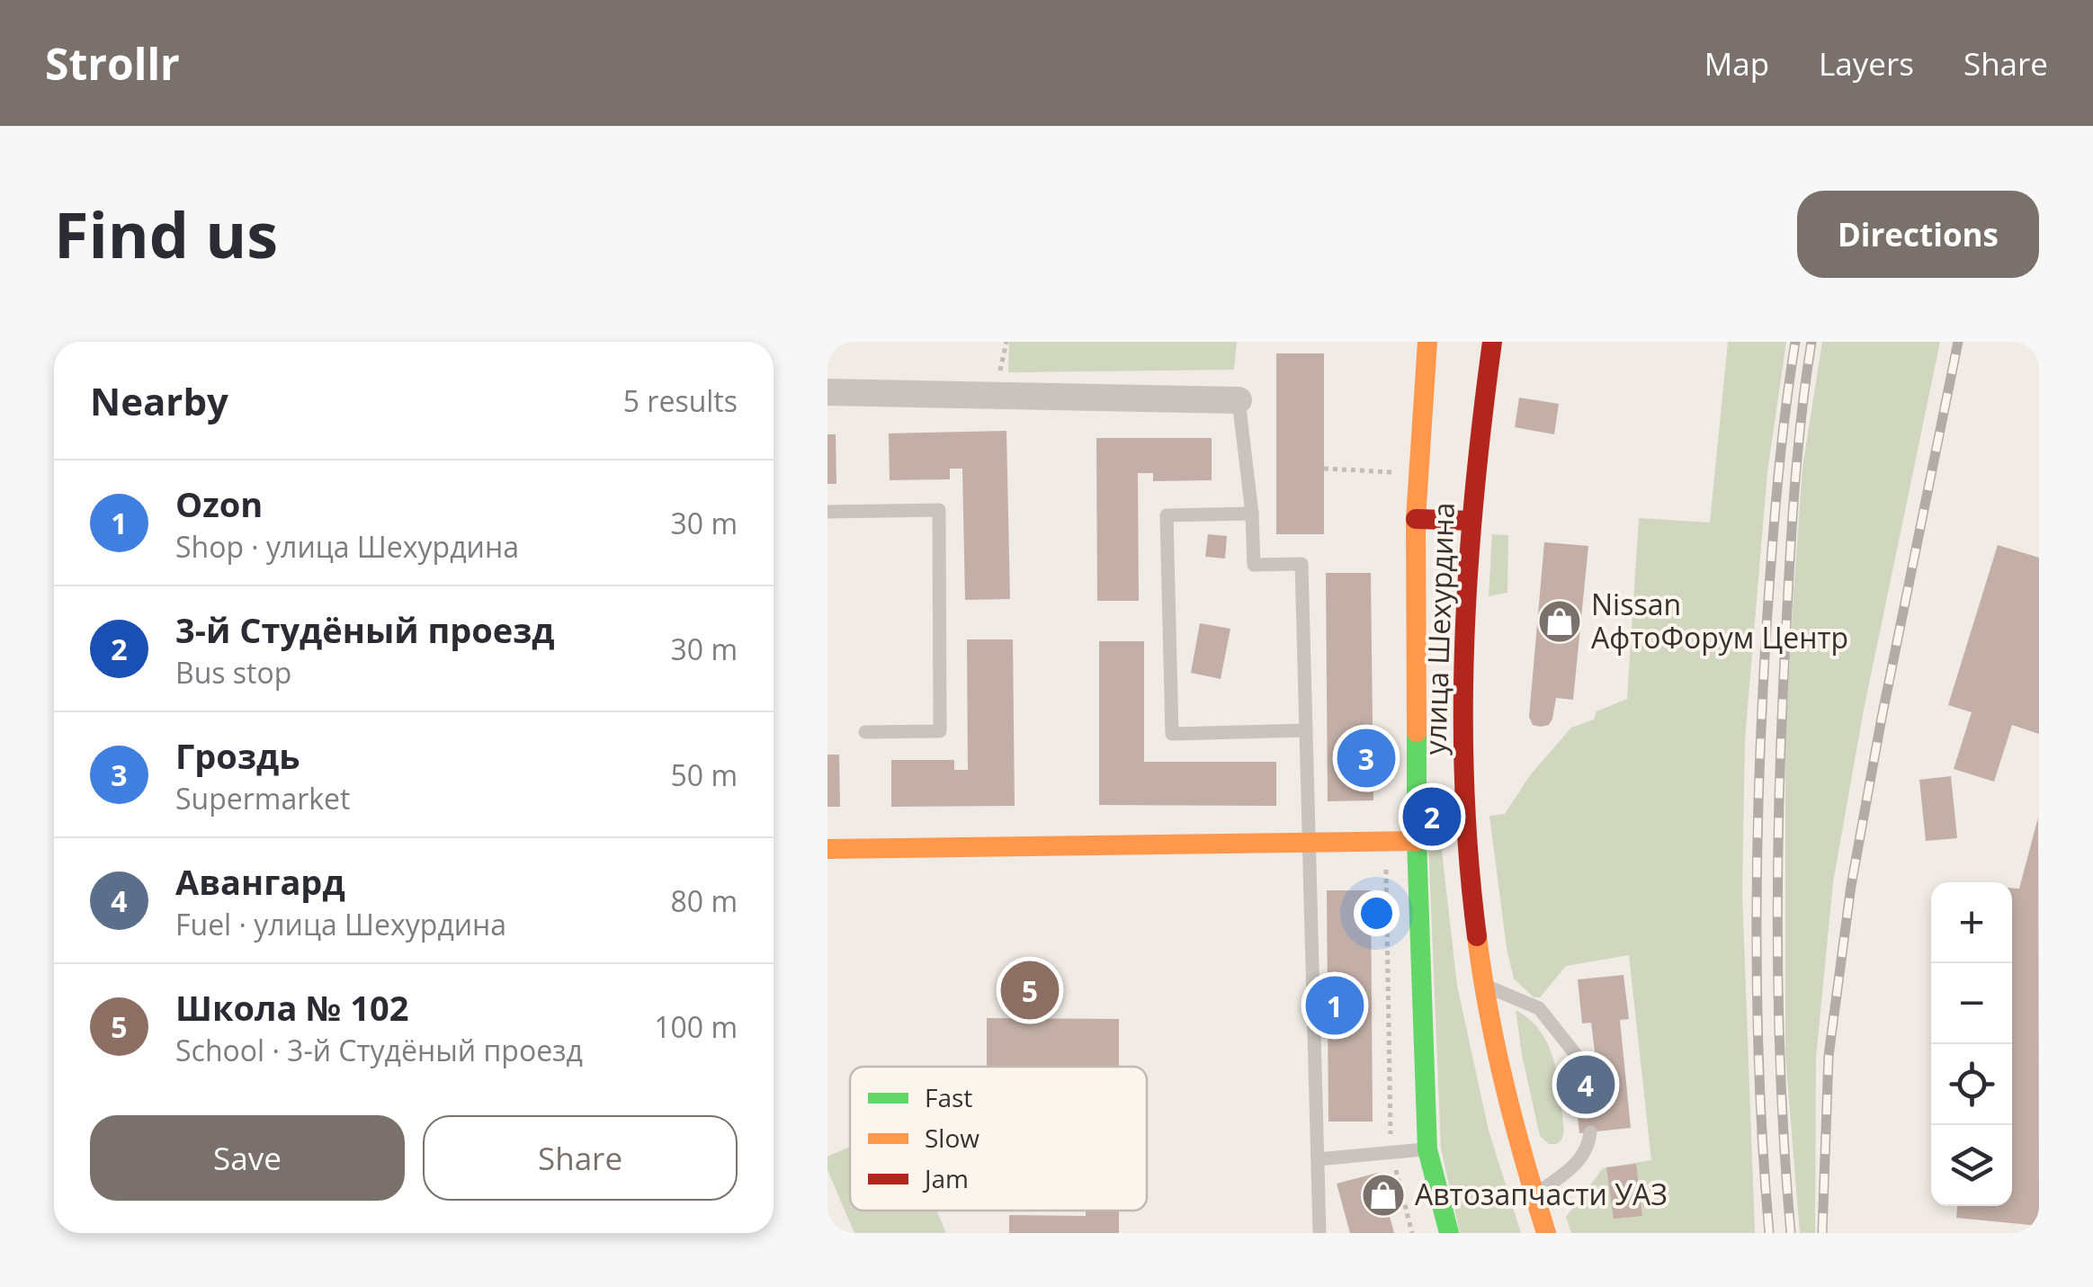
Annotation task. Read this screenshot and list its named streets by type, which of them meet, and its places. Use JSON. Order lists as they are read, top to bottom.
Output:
{
  "streets": {
    "street": ["улица Шехурдина"]
  },
  "places": {
    "shop": ["Nissan АфтоФорум Центр", "Автозапчасти УАЗ"]
  },
  "legend": ["Fast", "Slow", "Jam"],
  "page": {
    "header": "Strollr",
    "nav": ["Map", "Layers", "Share"],
    "title": "Find us",
    "buttons": [
      "Directions",
      ["Save", "Share"]
    ],
    "heading": ["Nearby", "5 results"],
    "list": [
      {
        "mark": "1",
        "name": "Ozon",
        "note": "Shop · улица Шехурдина",
        "value": "30 m"
      },
      {
        "mark": "2",
        "name": "3-й Студёный проезд",
        "note": "Bus stop",
        "value": "30 m"
      },
      {
        "mark": "3",
        "name": "Гроздь",
        "note": "Supermarket",
        "value": "50 m"
      },
      {
        "mark": "4",
        "name": "Авангард",
        "note": "Fuel · улица Шехурдина",
        "value": "80 m"
      },
      {
        "mark": "5",
        "name": "Школа № 102",
        "note": "School · 3-й Студёный проезд",
        "value": "100 m"
      }
    ],
    "pins": [
      "3",
      "2",
      "5",
      "1",
      "4"
    ],
    "map_buttons": ["+", "−"]
  }
}
